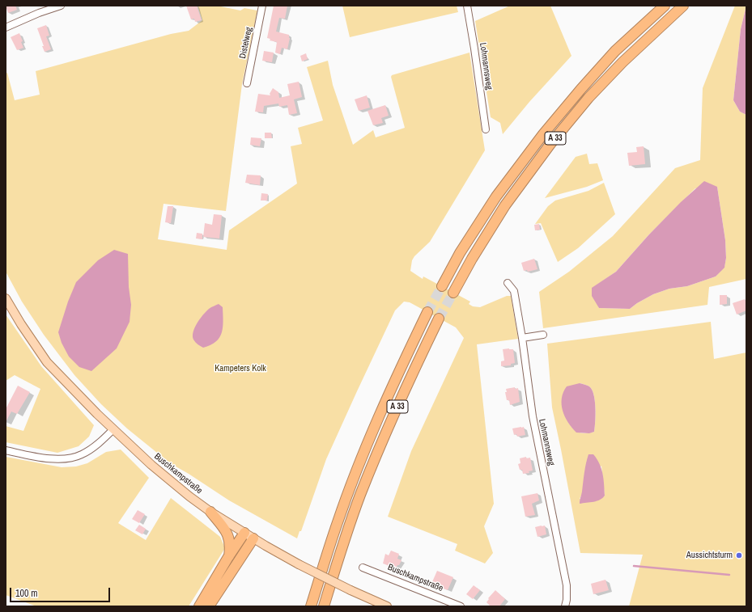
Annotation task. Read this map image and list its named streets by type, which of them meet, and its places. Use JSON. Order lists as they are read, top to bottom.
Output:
{
  "streets": {
    "highway": ["A 33"],
    "main road": ["Buschkampstraße"],
    "street": ["Distelweg", "Lohmannsweg"]
  },
  "parks": ["Kampeters Kolk"],
  "places": ["Aussichtsturm"],
  "scale_bar": "100 m"
}
